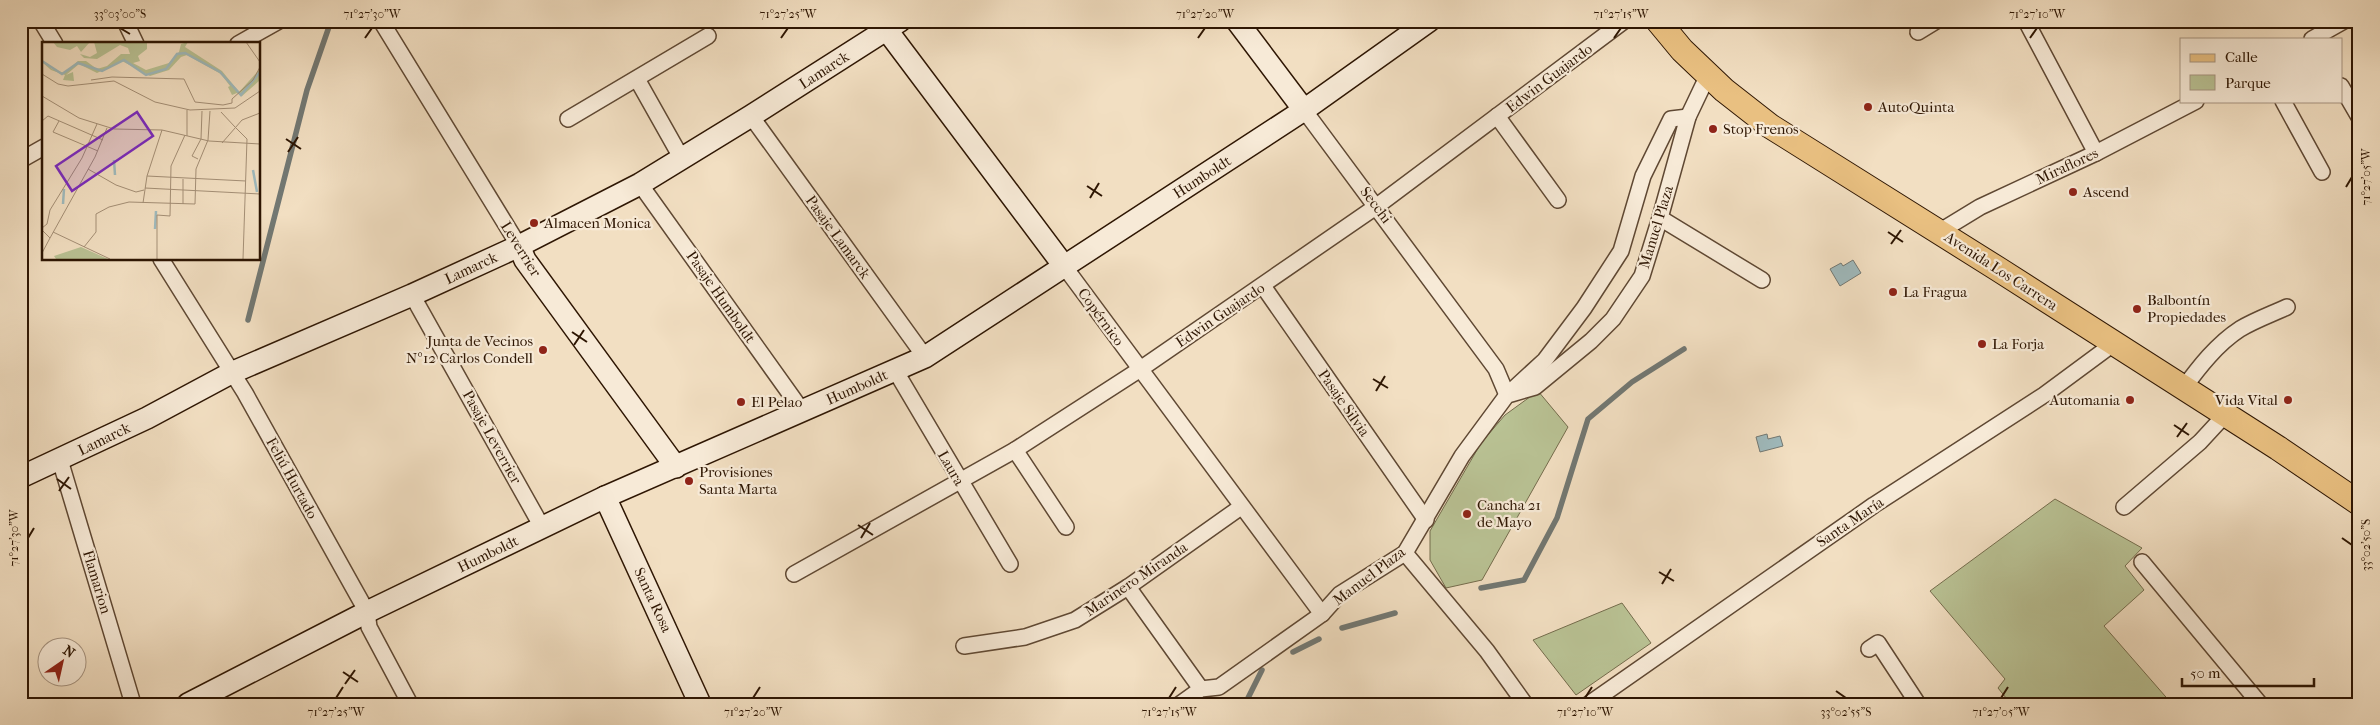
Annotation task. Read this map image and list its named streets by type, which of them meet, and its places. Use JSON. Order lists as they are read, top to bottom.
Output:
{
  "streets": {
    "main road": [
      "Lamarck",
      "Humboldt",
      "Secchi",
      "Leverrier",
      "Avenida Los Carrera",
      "Copérnico",
      "Santa Rosa"
    ],
    "street": [
      "Edwin Guajardo",
      "Miraflores",
      "Manuel Plaza",
      "Pasaje Lamarck",
      "Pasaje Humboldt",
      "Pasaje Silvia",
      "Pasaje Leverrier",
      "Laura",
      "Feliú Hurtado",
      "Santa María",
      "Marinero Miranda",
      "Flamarion"
    ]
  },
  "crossings": [
    ["Lamarck", "Pasaje Lamarck"],
    ["Lamarck", "Leverrier"],
    ["Lamarck", "Pasaje Humboldt"],
    ["Lamarck", "Copérnico"],
    ["Lamarck", "Pasaje Leverrier"],
    ["Lamarck", "Feliú Hurtado"],
    ["Lamarck", "Flamarion"],
    ["Edwin Guajardo", "Secchi"],
    ["Edwin Guajardo", "Copérnico"],
    ["Edwin Guajardo", "Pasaje Silvia"],
    ["Edwin Guajardo", "Laura"],
    ["Miraflores", "Avenida Los Carrera"],
    ["Humboldt", "Secchi"],
    ["Humboldt", "Pasaje Lamarck"],
    ["Humboldt", "Leverrier"],
    ["Humboldt", "Pasaje Humboldt"],
    ["Humboldt", "Copérnico"],
    ["Humboldt", "Pasaje Leverrier"],
    ["Humboldt", "Laura"],
    ["Humboldt", "Feliú Hurtado"],
    ["Humboldt", "Santa Rosa"],
    ["Secchi", "Manuel Plaza"],
    ["Manuel Plaza", "Avenida Los Carrera"],
    ["Manuel Plaza", "Copérnico"],
    ["Manuel Plaza", "Pasaje Silvia"],
    ["Avenida Los Carrera", "Santa María"],
    ["Copérnico", "Marinero Miranda"]
  ],
  "places": [
    "AutoQuinta",
    "Stop Frenos",
    "Ascend",
    "Almacen Monica",
    "La Fragua",
    "Balbontín Propiedades",
    "La Forja",
    "Junta de Vecinos Nº12 Carlos Condell",
    "Automania",
    "Vida Vital",
    "El Pelao",
    "Provisiones Santa Marta",
    "Cancha 21 de Mayo"
  ],
  "legend": ["Calle", "Parque"],
  "scale_bar": "50 m",
  "north": "top right",
  "coordinates": [
    "33°03'00\"S",
    "71°27'30\"W",
    "71°27'25\"W",
    "71°27'20\"W",
    "71°27'15\"W",
    "71°27'10\"W",
    "71°27'05\"W",
    "33°02'50\"S",
    "33°02'55\"S"
  ]
}
